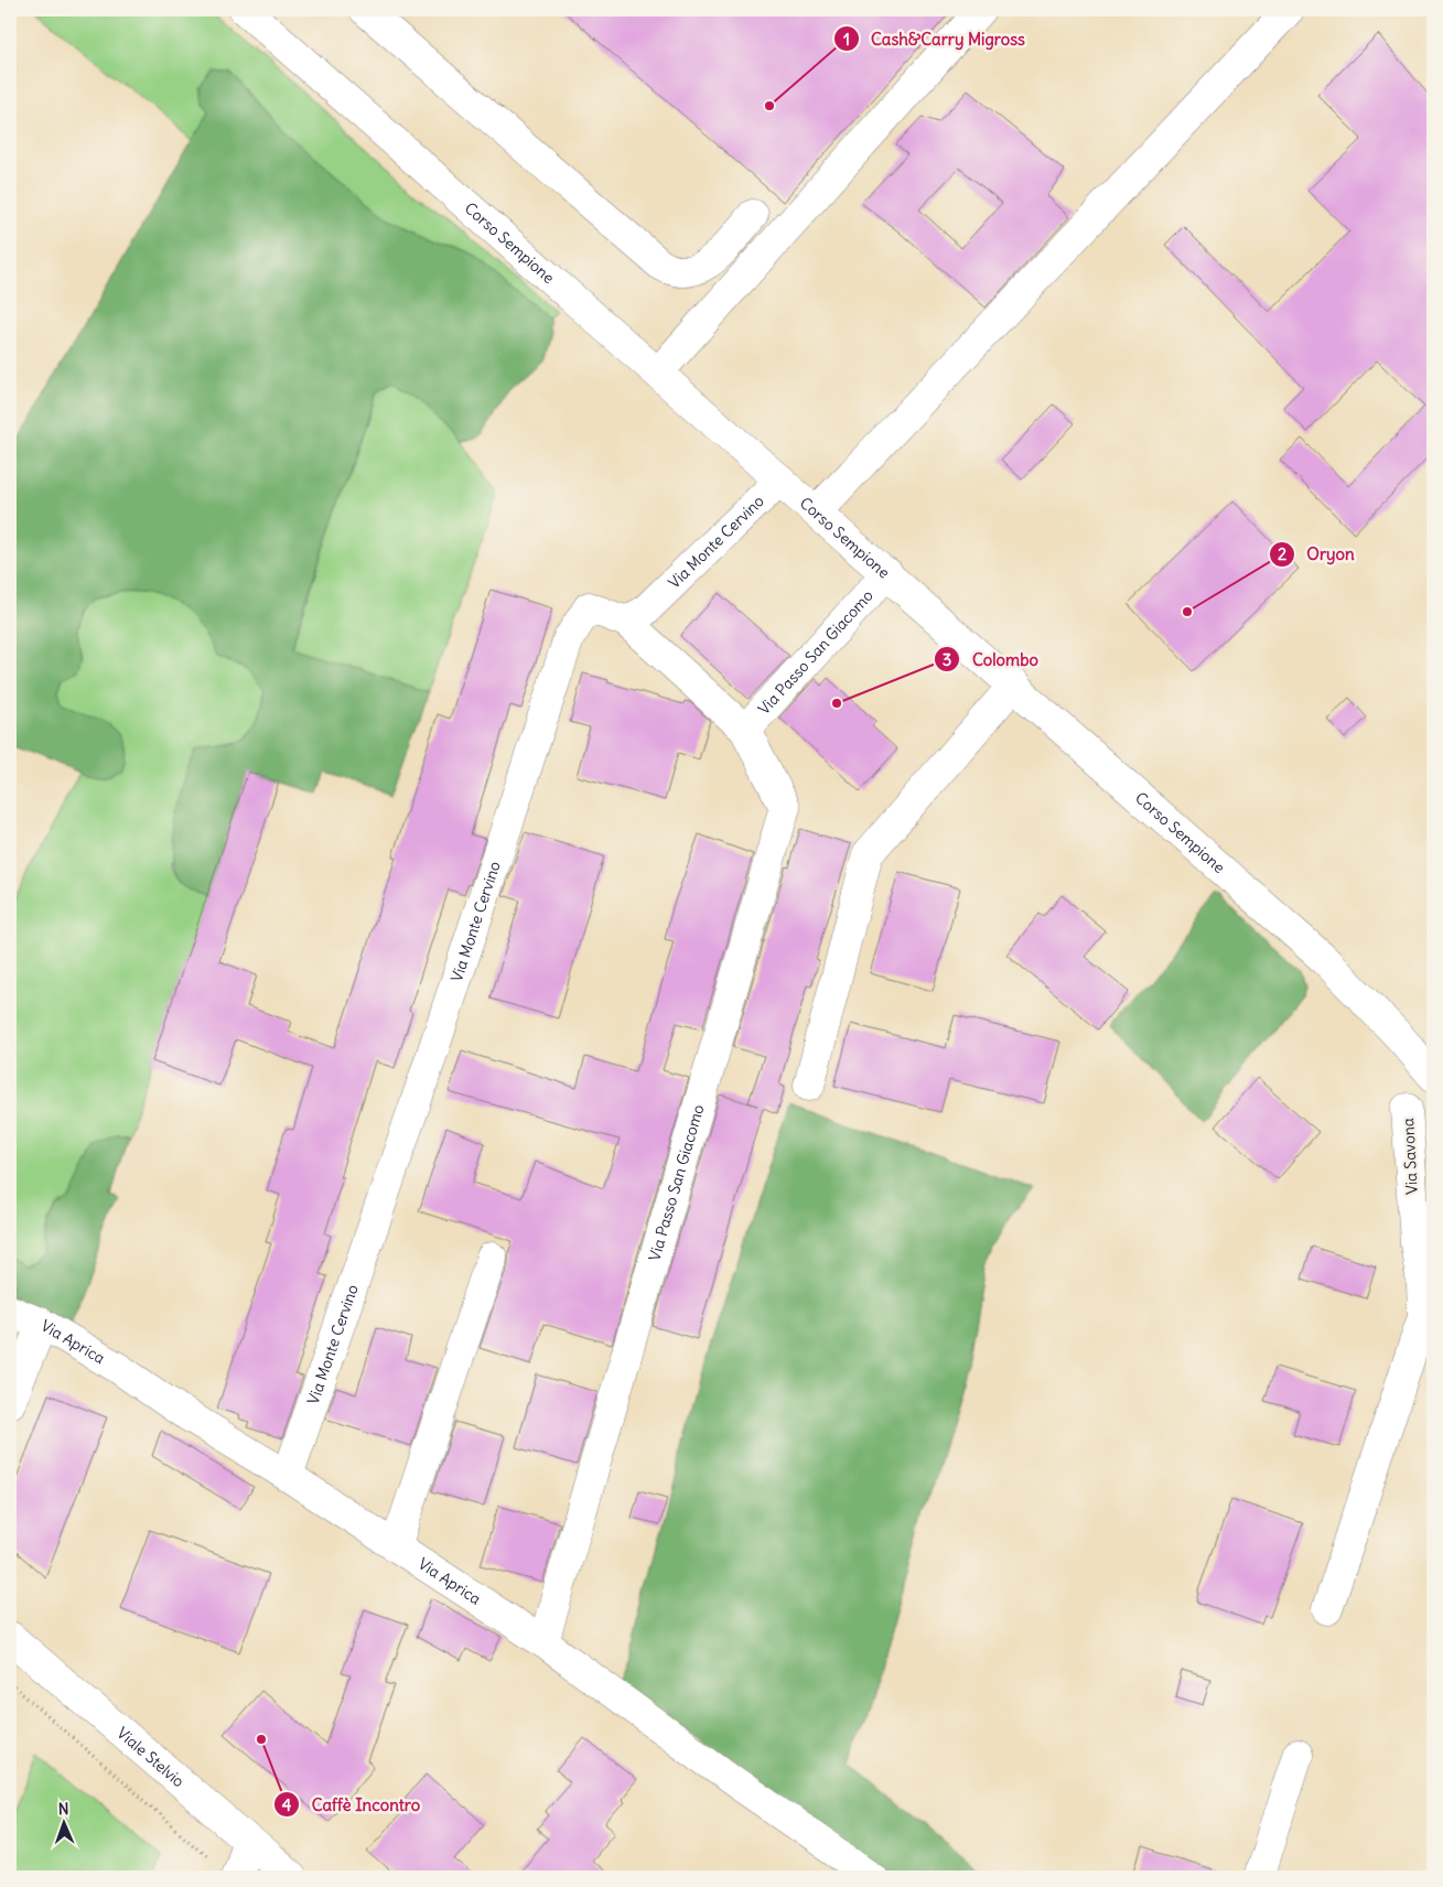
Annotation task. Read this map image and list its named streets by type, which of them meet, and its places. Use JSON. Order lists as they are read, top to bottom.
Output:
{
  "streets": {
    "street": [
      "Corso Sempione",
      "Via Monte Cervino",
      "Via Passo San Giacomo",
      "Via Savona",
      "Via Aprica",
      "Viale Stelvio"
    ]
  },
  "crossings": [
    ["Corso Sempione", "Via Monte Cervino"],
    ["Corso Sempione", "Via Passo San Giacomo"],
    ["Via Monte Cervino", "Via Passo San Giacomo"],
    ["Via Monte Cervino", "Via Aprica"],
    ["Via Passo San Giacomo", "Via Aprica"]
  ],
  "places": [
    "Cash&Carry Migross",
    "Oryon",
    "Colombo",
    "Caffè Incontro"
  ],
  "north": "top"
}
